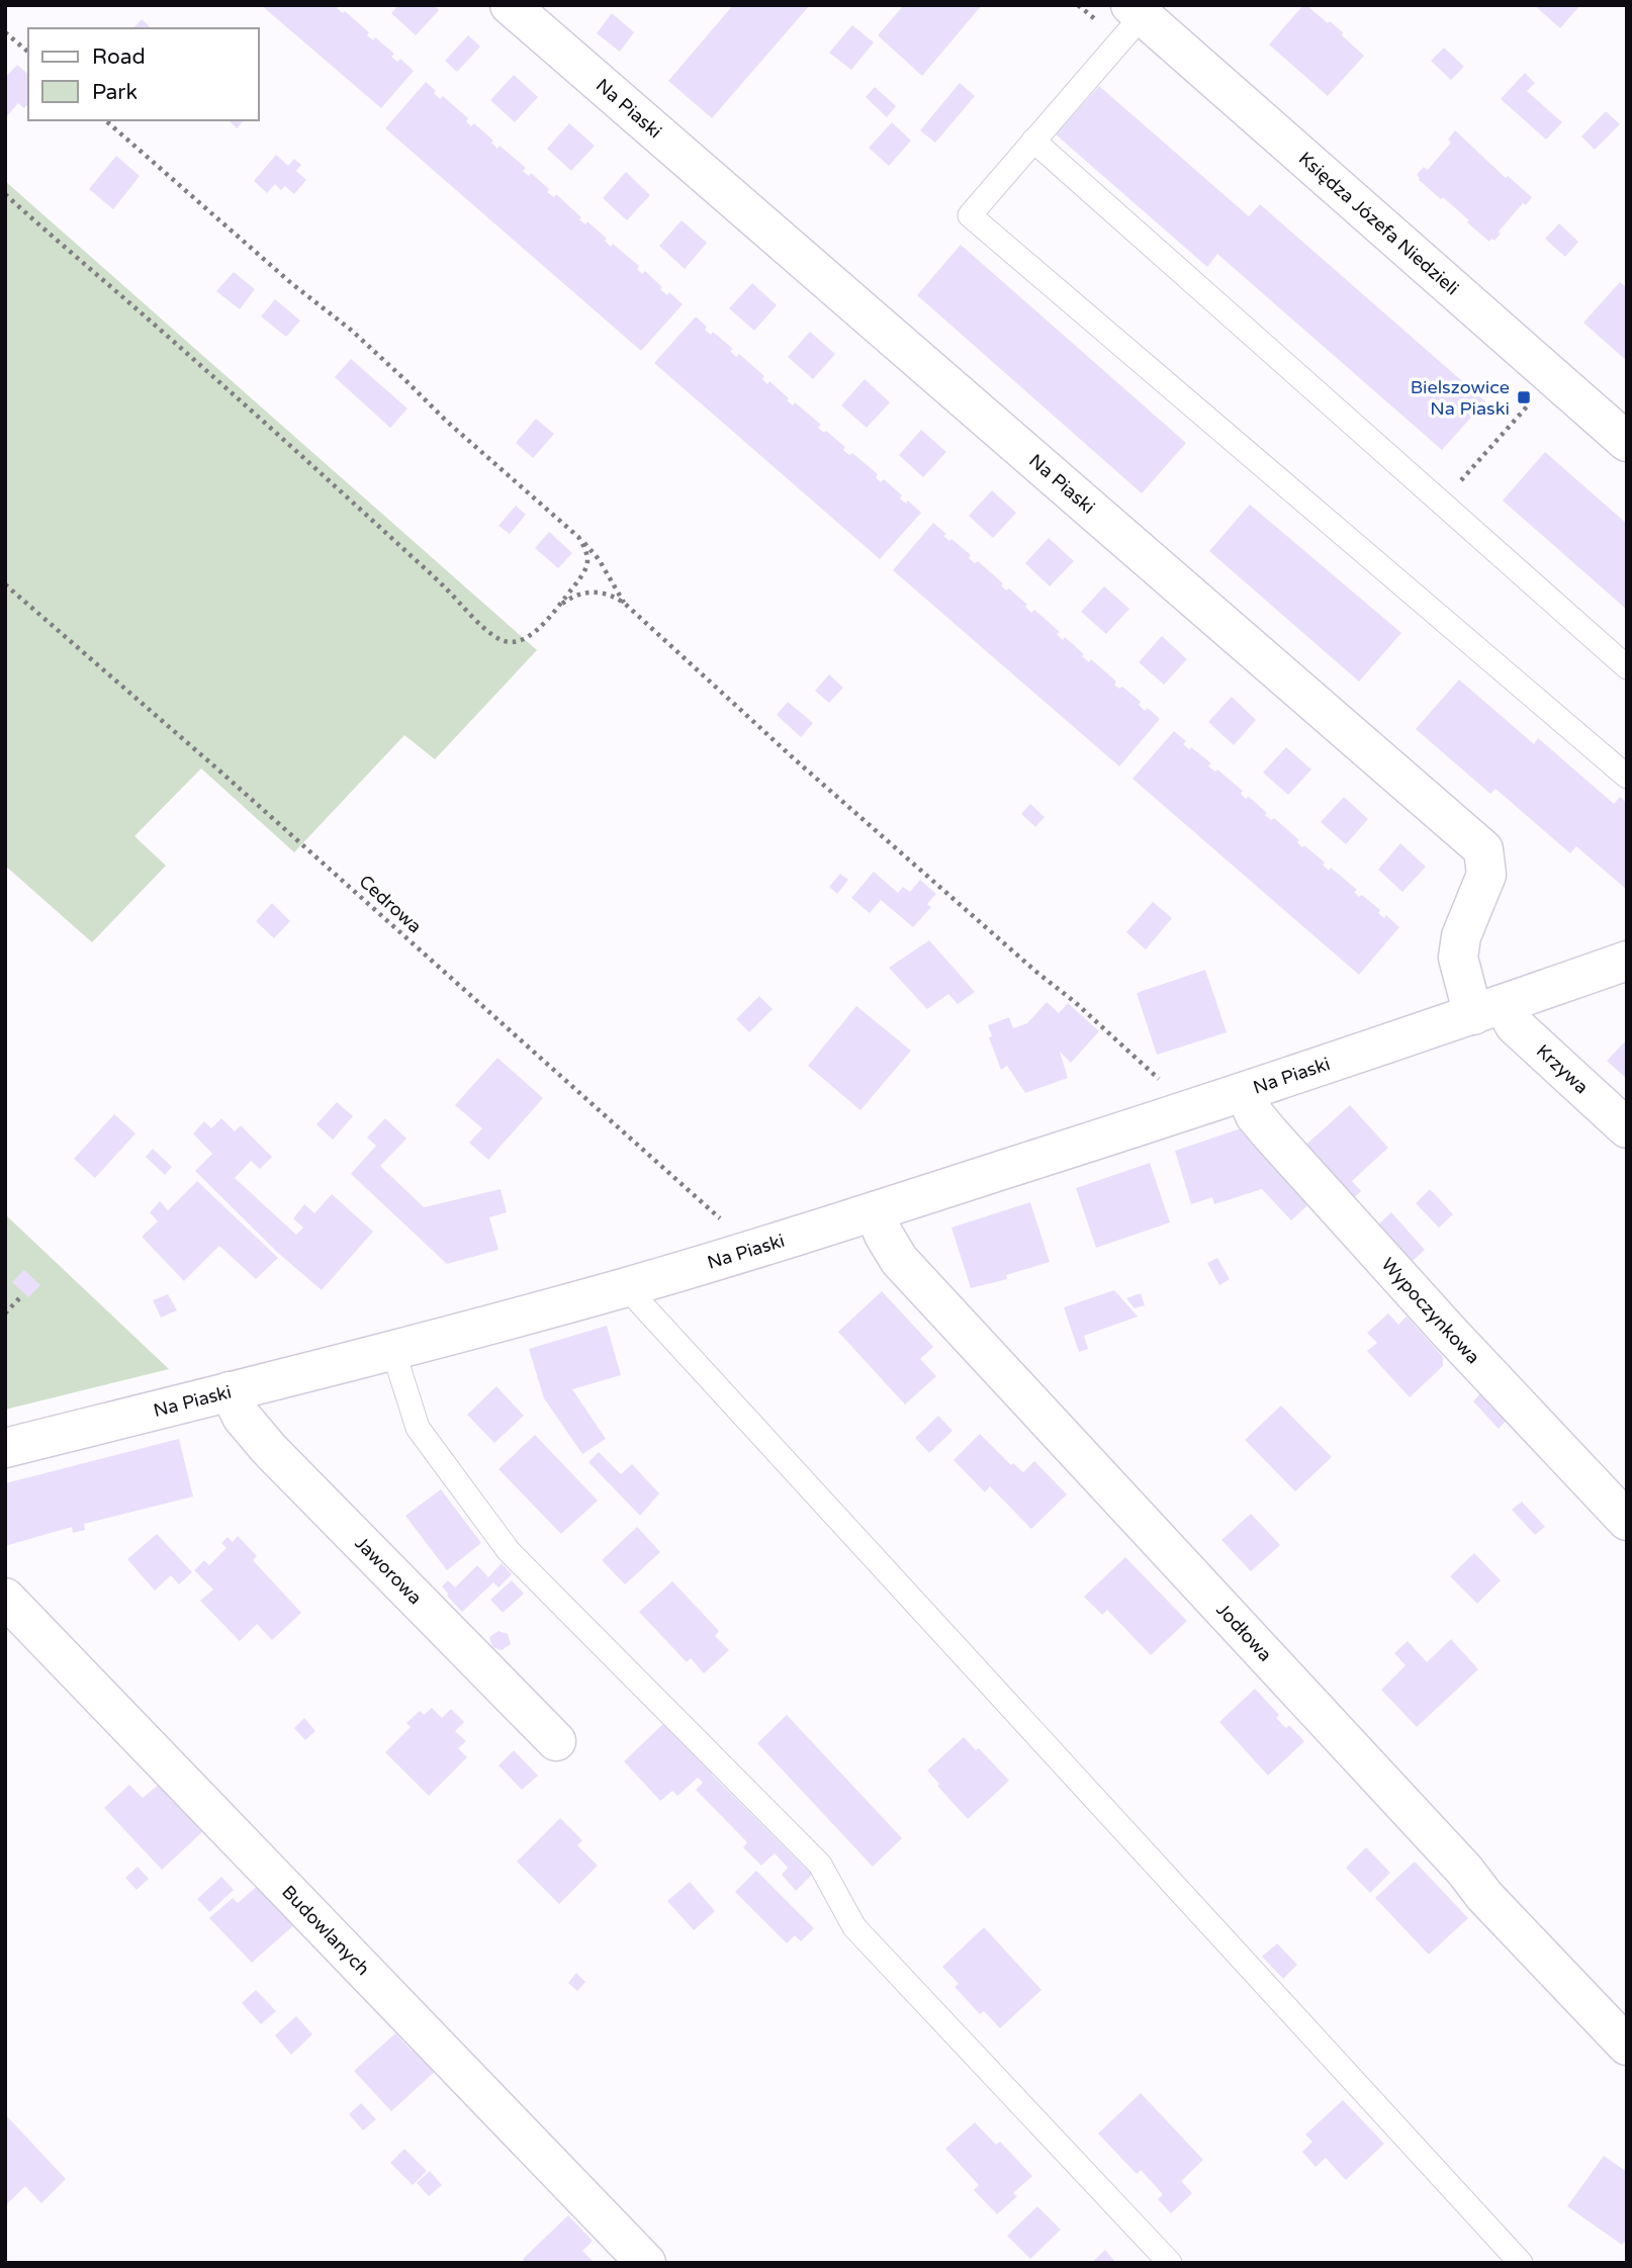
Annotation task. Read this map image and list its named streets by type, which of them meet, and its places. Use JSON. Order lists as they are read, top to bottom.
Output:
{
  "streets": {
    "street": [
      "Na Piaski",
      "Księdza Józefa Niedzieli",
      "Krzywa",
      "Wypoczynkowa",
      "Jaworowa",
      "Jodłowa",
      "Budowlanych"
    ],
    "path": ["Cedrowa"]
  },
  "crossings": [
    ["Na Piaski", "Cedrowa"],
    ["Na Piaski", "Krzywa"],
    ["Na Piaski", "Wypoczynkowa"],
    ["Na Piaski", "Jaworowa"],
    ["Na Piaski", "Jodłowa"]
  ],
  "places": {
    "transit": ["Bielszowice Na Piaski"]
  },
  "legend": ["Road", "Park"]
}
